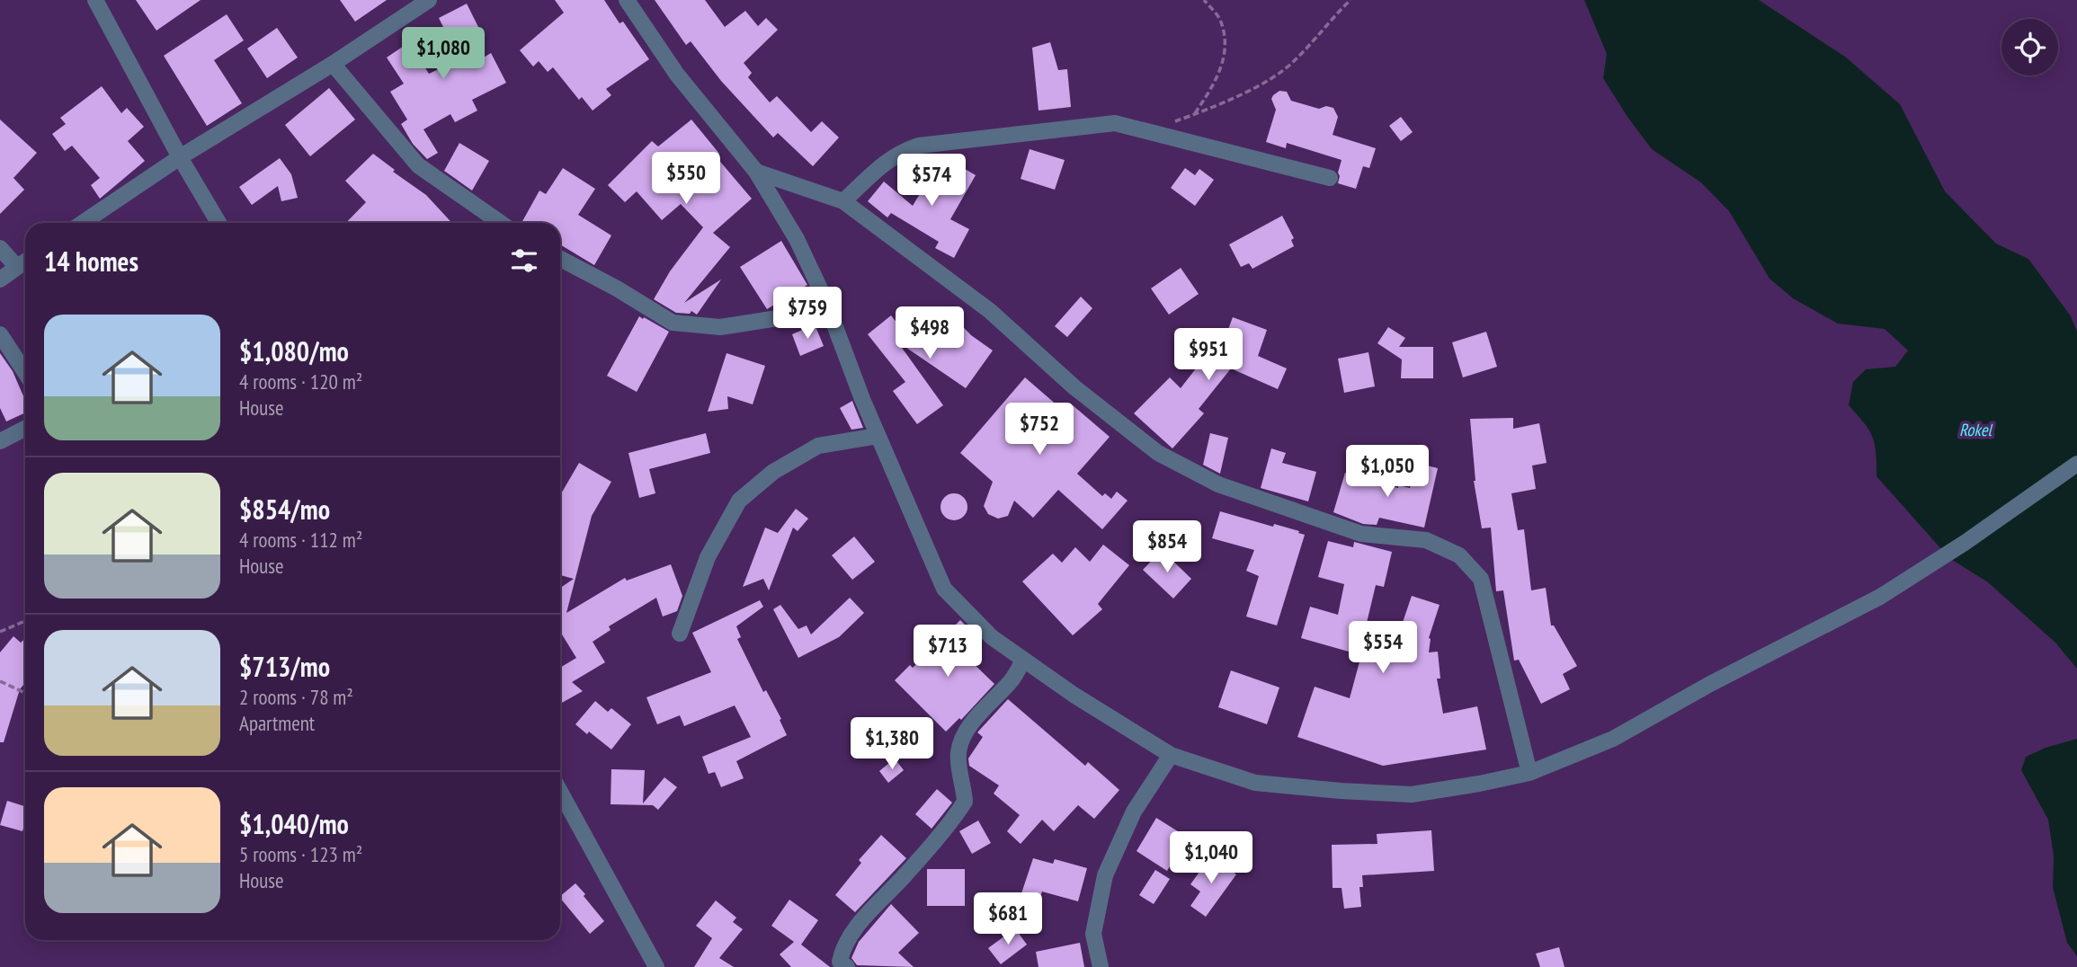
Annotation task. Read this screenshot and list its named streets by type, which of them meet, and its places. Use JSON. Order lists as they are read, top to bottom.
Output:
{
  "water": ["Rokel"],
  "page": {
    "price": [
      "$1,080",
      "$550",
      "$574",
      "$759",
      "$498",
      "$951",
      "$752",
      "$1,050",
      "$854",
      "$554",
      "$713",
      "$1,380",
      "$1,040",
      "$681"
    ],
    "heading": "14 homes",
    "list": [
      {
        "name": "$1,080/mo",
        "note": "4 rooms · 120 m² · House"
      },
      {
        "name": "$854/mo",
        "note": "4 rooms · 112 m² · House"
      },
      {
        "name": "$713/mo",
        "note": "2 rooms · 78 m² · Apartment"
      },
      {
        "name": "$1,040/mo",
        "note": "5 rooms · 123 m² · House"
      }
    ]
  }
}
